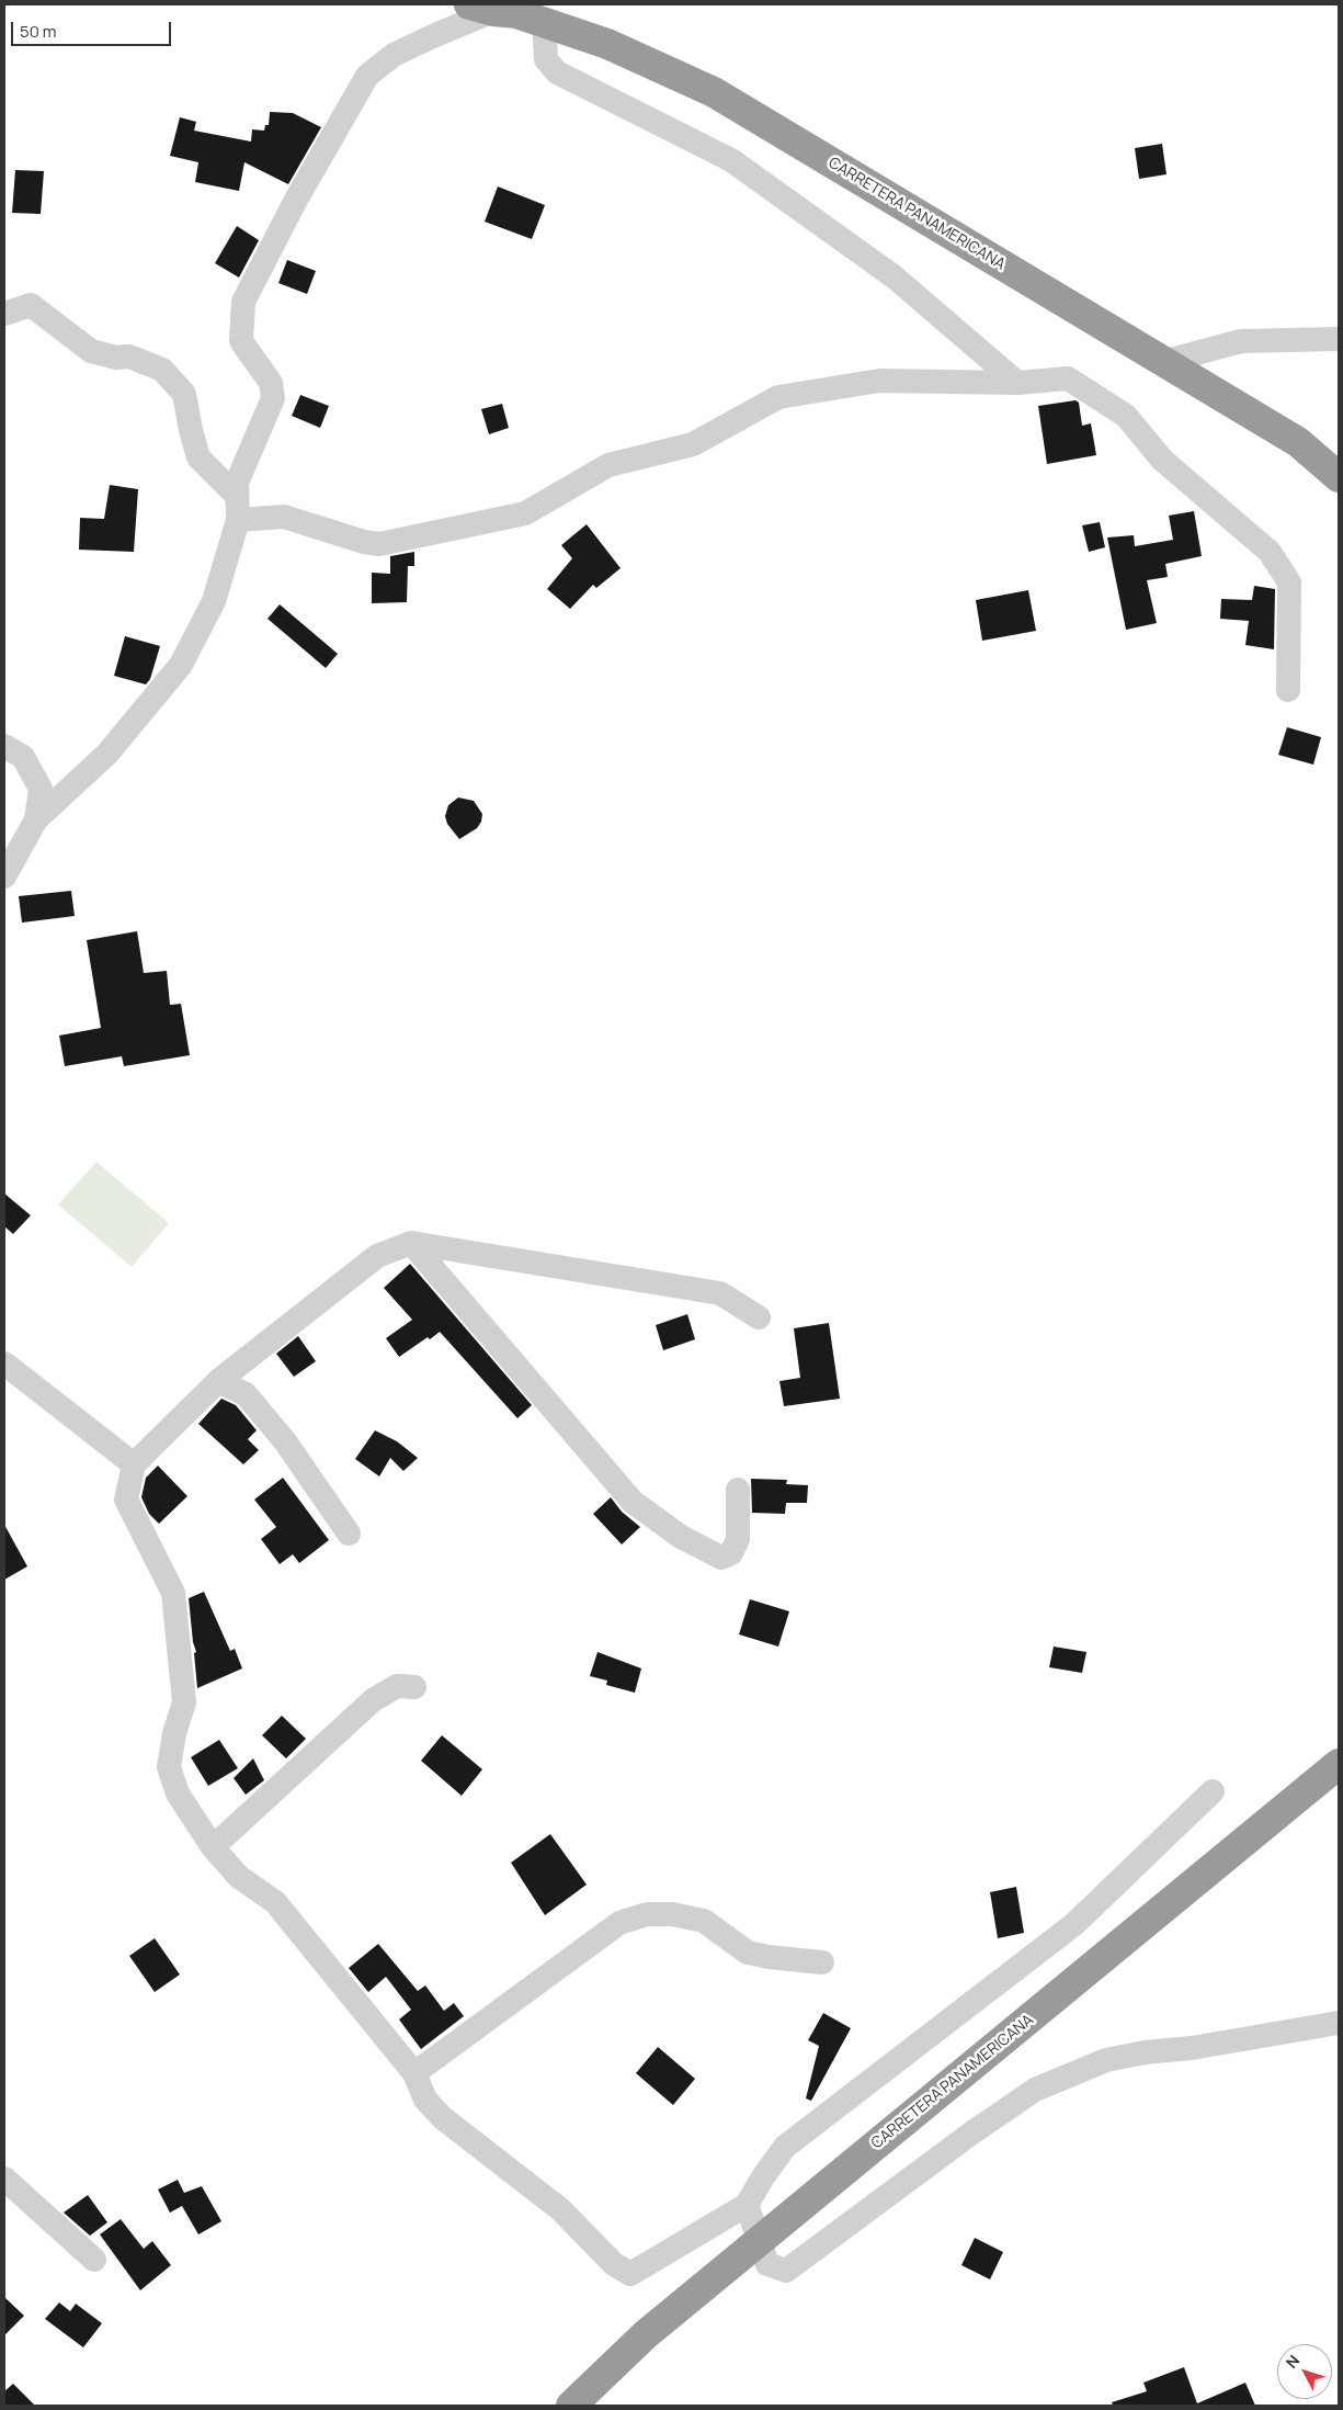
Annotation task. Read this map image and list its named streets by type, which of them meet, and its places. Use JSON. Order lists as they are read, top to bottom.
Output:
{
  "streets": {
    "highway": ["CARRETERA PANAMERICANA"]
  },
  "scale_bar": "50 m",
  "north": "top left"
}
